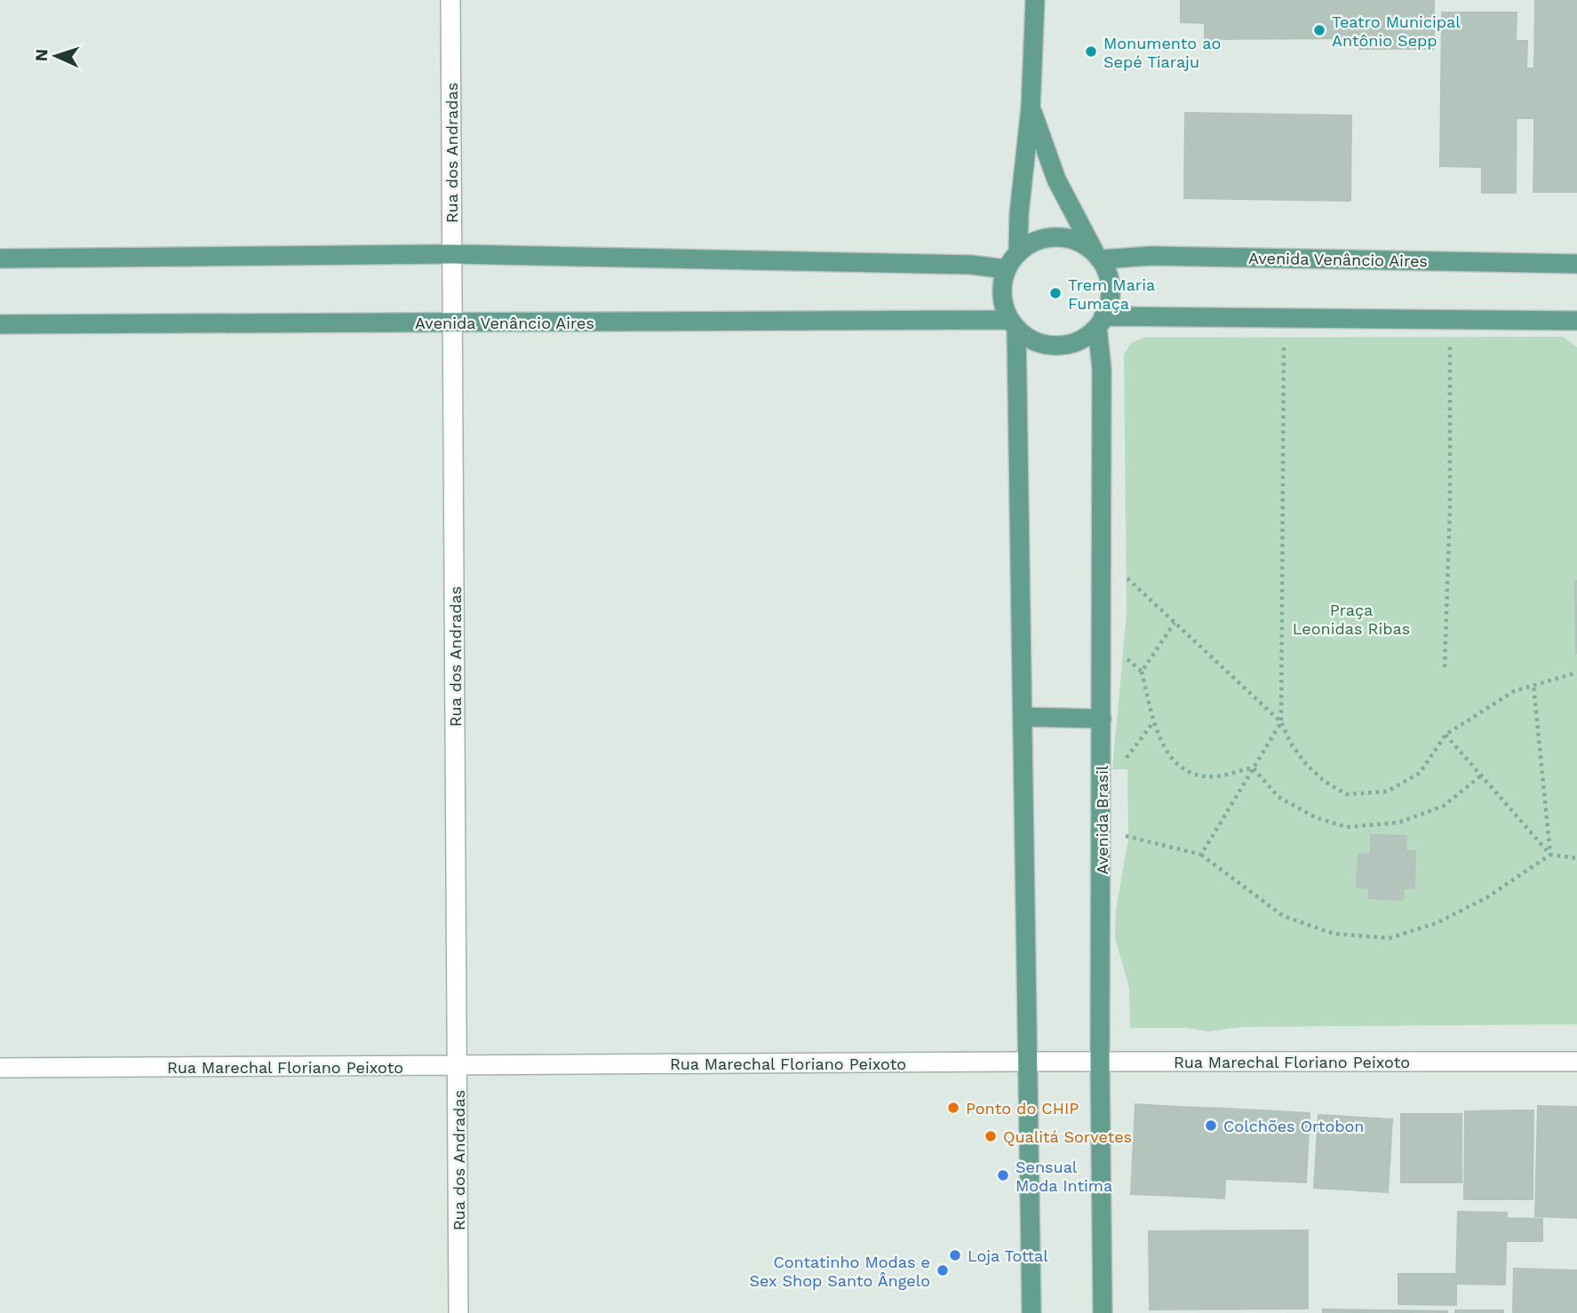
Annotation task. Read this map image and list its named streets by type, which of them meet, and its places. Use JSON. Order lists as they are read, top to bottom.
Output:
{
  "streets": {
    "main road": ["Avenida Venâncio Aires", "Avenida Brasil"],
    "street": ["Rua dos Andradas", "Rua Marechal Floriano Peixoto"]
  },
  "crossings": [
    ["Rua dos Andradas", "Avenida Venâncio Aires"],
    ["Rua dos Andradas", "Rua Marechal Floriano Peixoto"],
    ["Avenida Venâncio Aires", "Avenida Brasil"],
    ["Avenida Brasil", "Rua Marechal Floriano Peixoto"]
  ],
  "parks": ["Praça Leonidas Ribas"],
  "places": [
    "Teatro Municipal Antônio Sepp",
    "Monumento ao Sepé Tiaraju",
    "Trem Maria Fumaça",
    "Ponto do CHIP",
    "Colchões Ortobon",
    "Qualitá Sorvetes",
    "Sensual Moda Intima",
    "Loja Tottal",
    "Contatinho Modas e Sex Shop Santo Ângelo"
  ],
  "north": "left"
}
